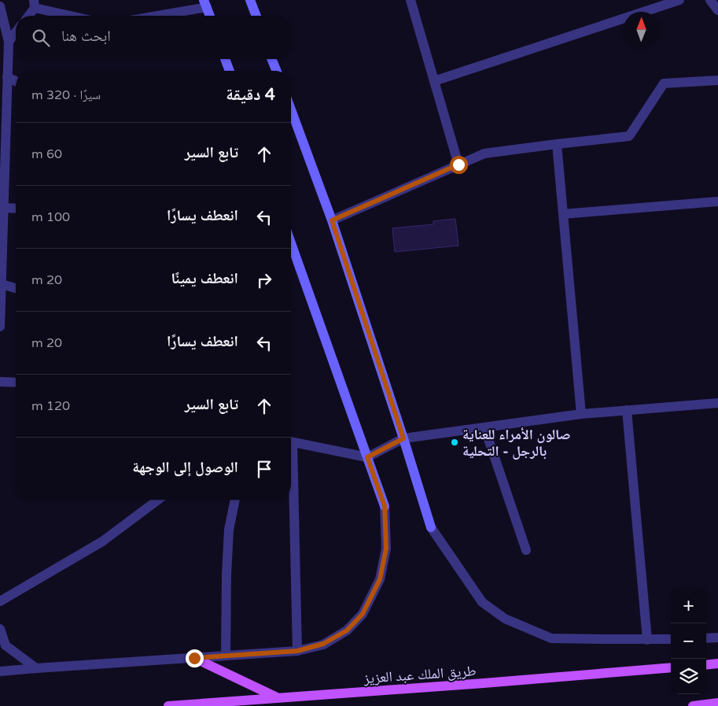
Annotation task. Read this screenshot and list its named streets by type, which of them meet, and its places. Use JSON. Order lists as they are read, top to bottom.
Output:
{
  "streets": {
    "main road": ["طريق الملك عبد العزيز"]
  },
  "places": ["صالون الأمراء للعناية بالرجل - التحلية"],
  "north": "top",
  "page": {
    "search": "ابحث هنا",
    "heading": ["4 دقيقة", "سيرًا · 320 m"],
    "list": [
      ["تابع السير", "60 m"],
      ["انعطف يسارًا", "100 m"],
      ["انعطف يمينًا", "20 m"],
      ["انعطف يسارًا", "20 m"],
      ["تابع السير", "120 m"],
      "الوصول إلى الوجهة"
    ],
    "map_buttons": ["+", "−"]
  }
}
